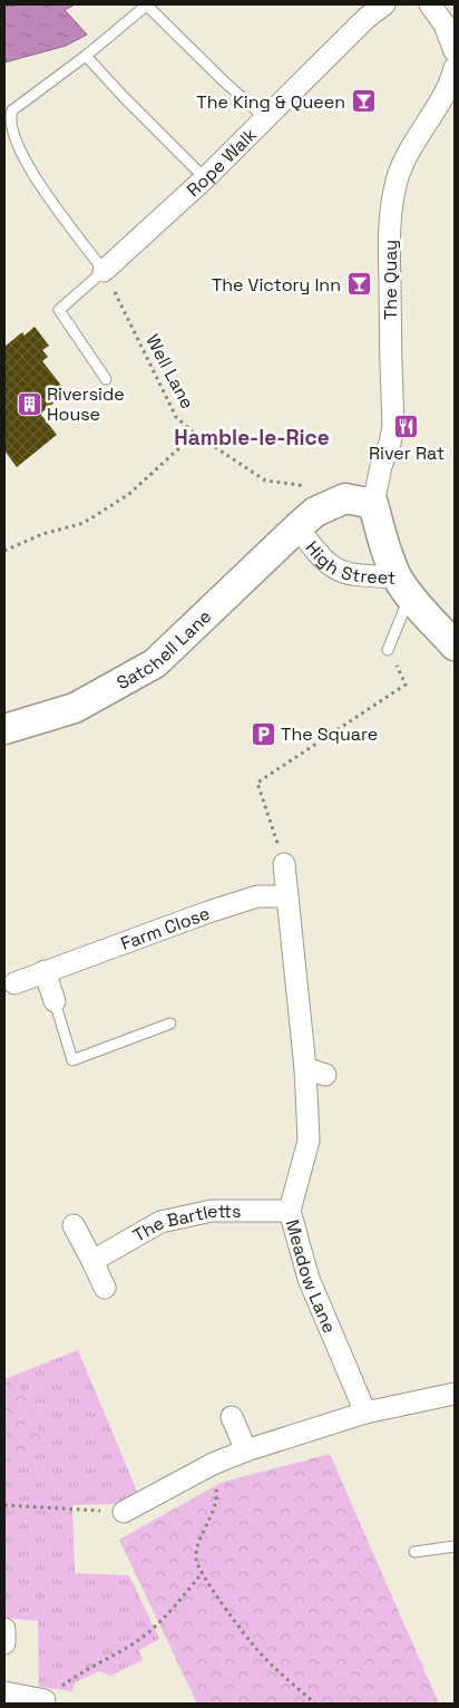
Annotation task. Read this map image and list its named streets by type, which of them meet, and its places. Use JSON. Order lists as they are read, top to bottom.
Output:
{
  "streets": {
    "street": [
      "Rope Walk",
      "The Quay",
      "High Street",
      "Satchell Lane",
      "Farm Close",
      "The Bartletts",
      "Meadow Lane"
    ],
    "path": ["Well Lane"]
  },
  "crossings": [
    ["Rope Walk", "Well Lane"],
    ["Well Lane", "High Street"],
    ["Well Lane", "Satchell Lane"],
    ["High Street", "Satchell Lane"],
    ["Farm Close", "Meadow Lane"],
    ["The Bartletts", "Meadow Lane"]
  ],
  "districts": ["Hamble-le-Rice"],
  "places": {
    "bar": ["The King & Queen", "The Victory Inn"],
    "building": ["Riverside House"],
    "restaurant": ["River Rat"],
    "parking": ["The Square"]
  }
}
